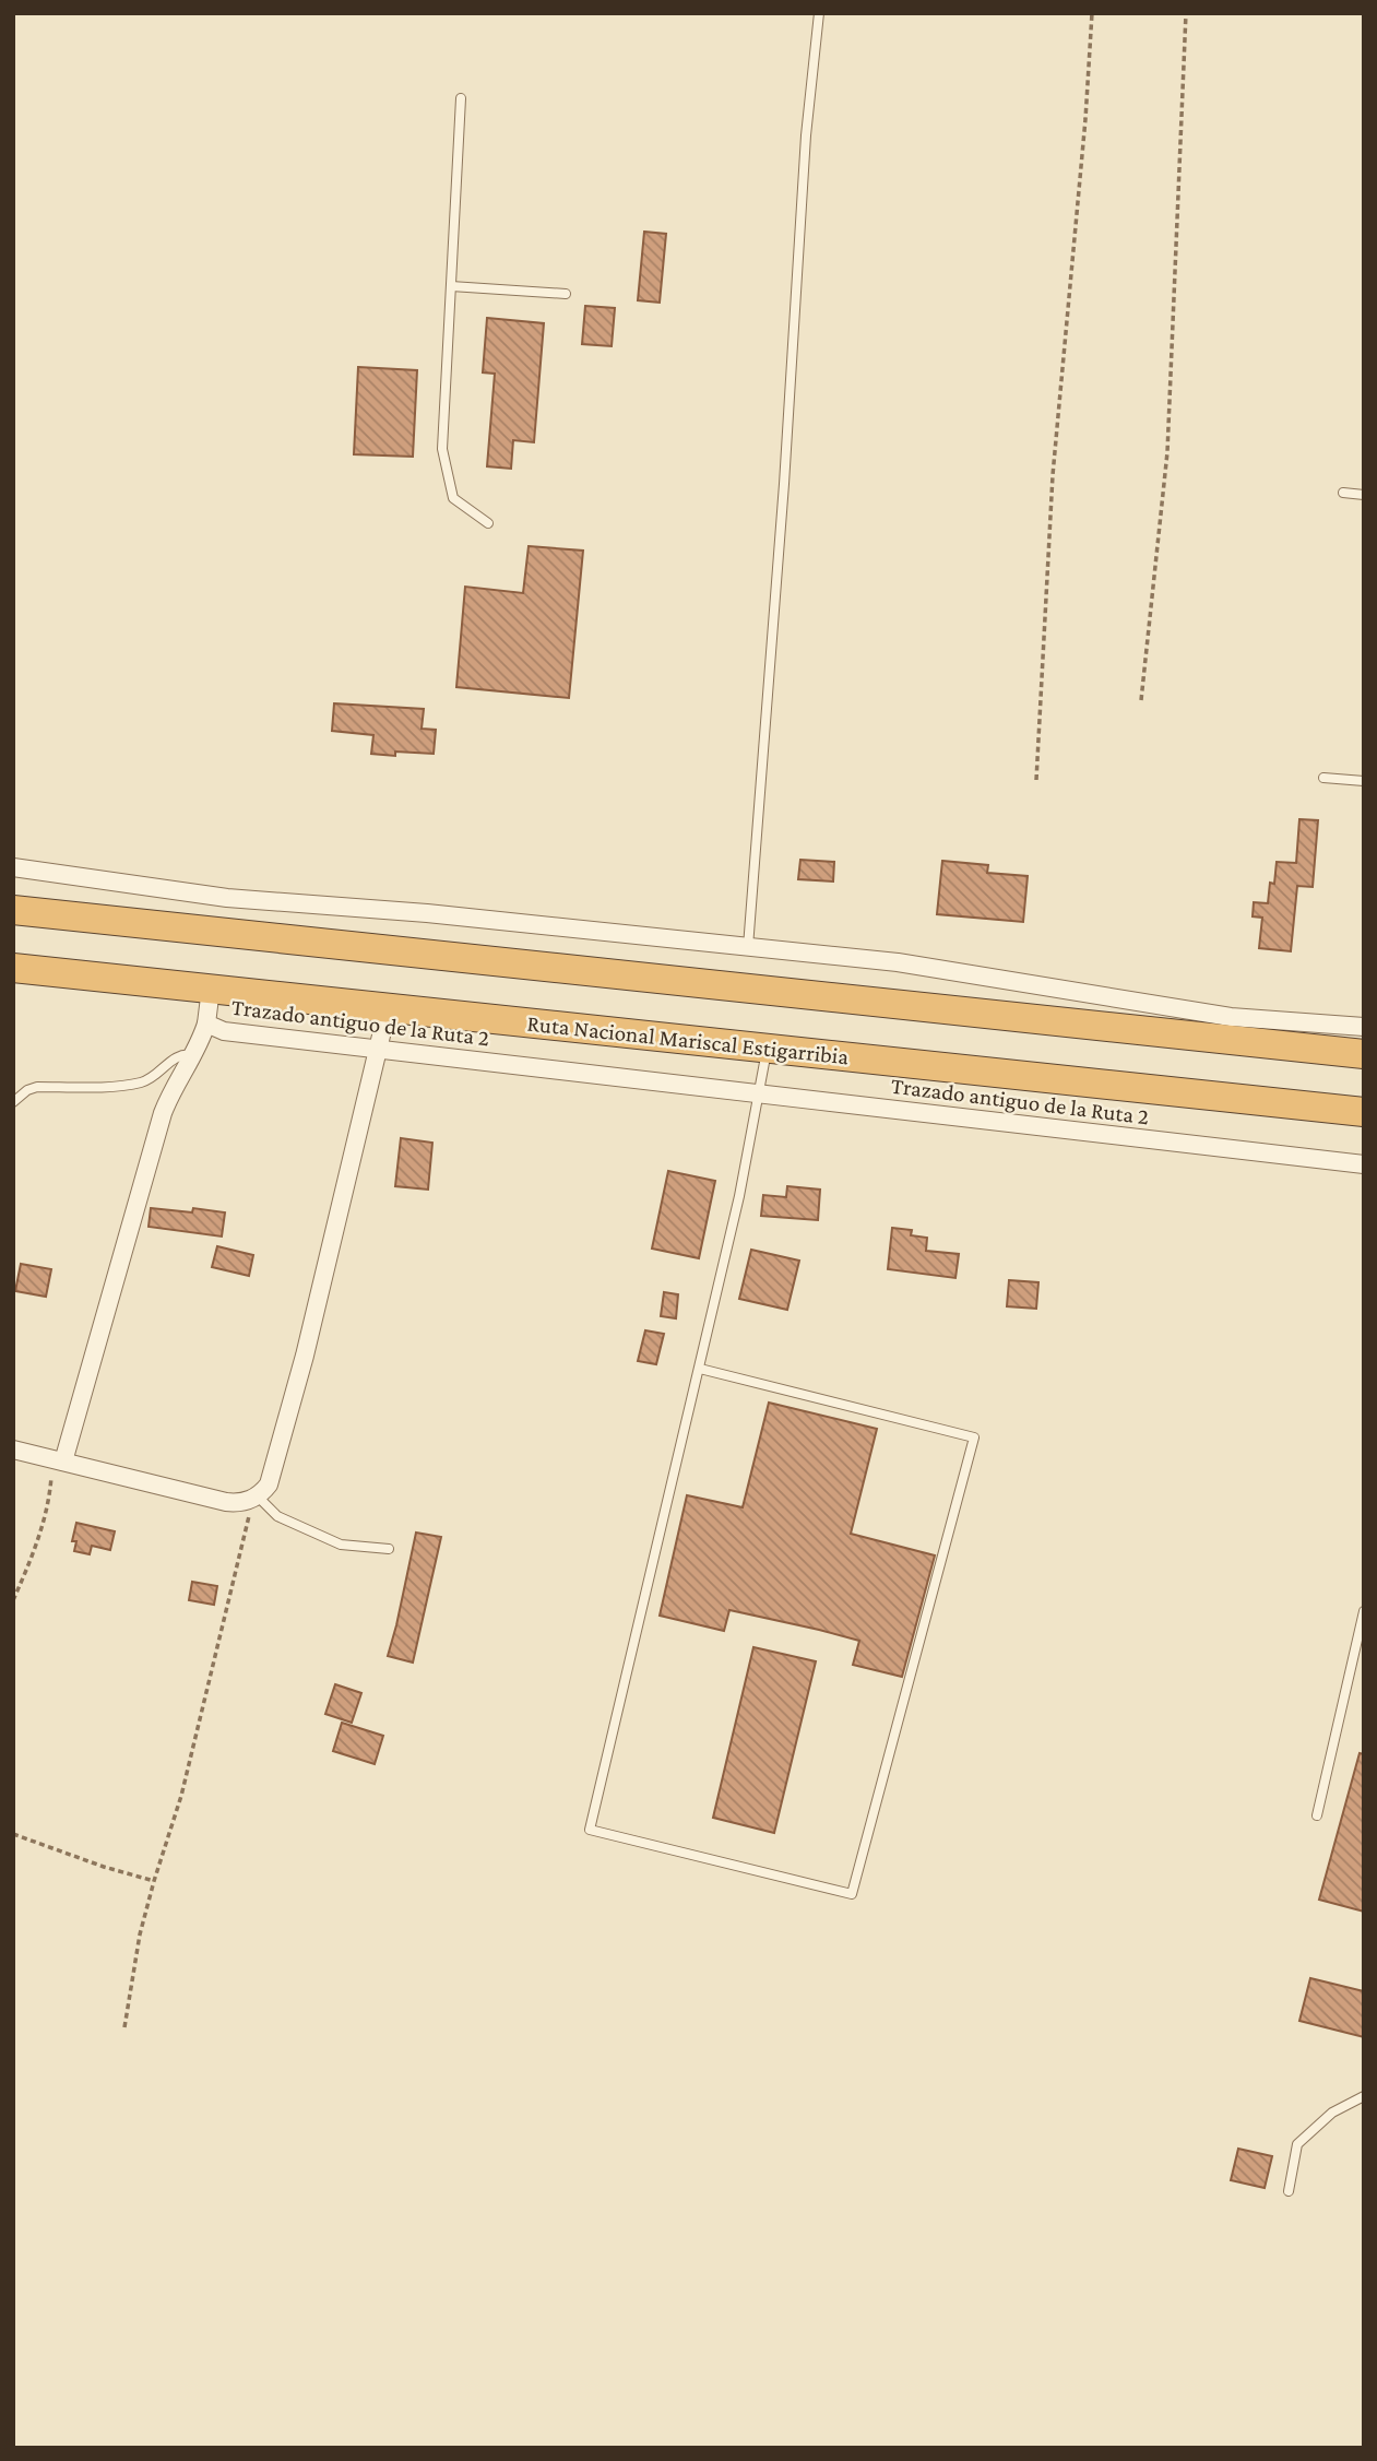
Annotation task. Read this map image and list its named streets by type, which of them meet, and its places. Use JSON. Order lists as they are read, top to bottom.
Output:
{
  "streets": {
    "highway": ["Ruta Nacional Mariscal Estigarribia"],
    "street": ["Trazado antiguo de la Ruta 2"]
  },
  "crossings": [
    ["Trazado antiguo de la Ruta 2", "Ruta Nacional Mariscal Estigarribia"]
  ]
}
